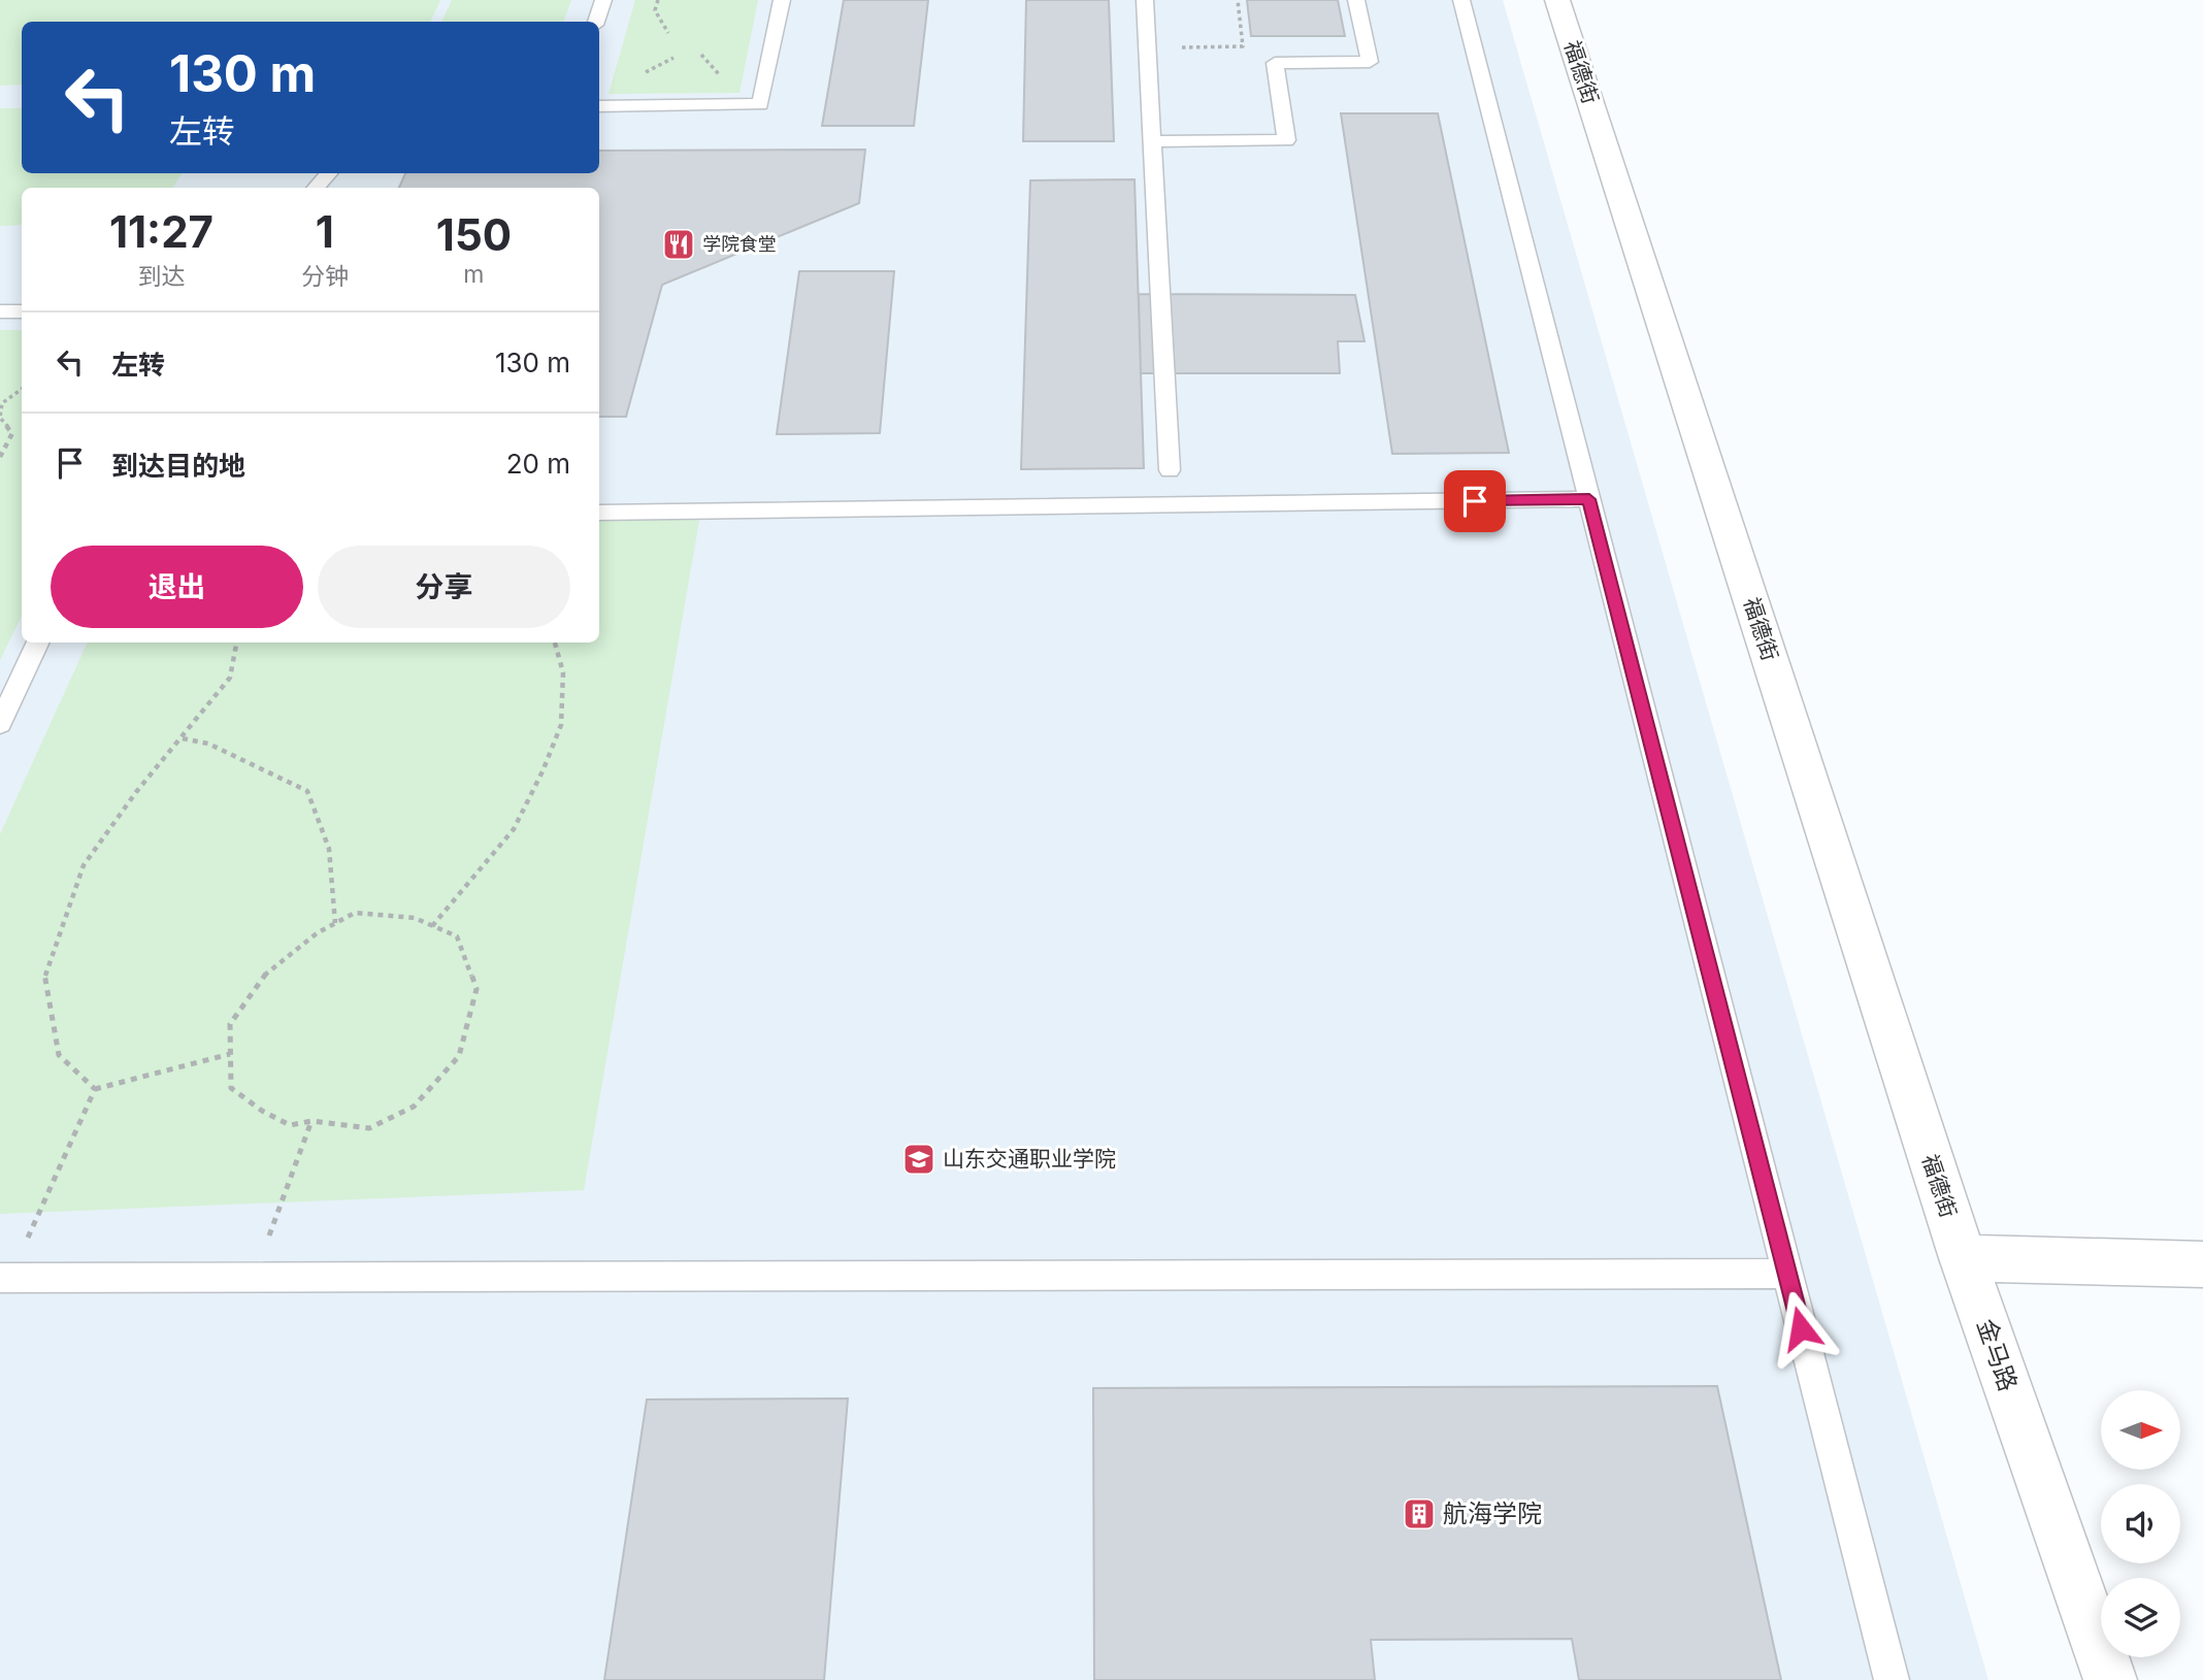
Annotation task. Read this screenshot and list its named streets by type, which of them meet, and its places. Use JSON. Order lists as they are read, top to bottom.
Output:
{
  "streets": {
    "street": ["福德街", "金马路"]
  },
  "crossings": [
    ["福德街", "金马路"]
  ],
  "places": {
    "restaurant": ["学院食堂"],
    "school or university": ["山东交通职业学院"],
    "building": ["航海学院"]
  },
  "north": "right",
  "page": {
    "turn": ["130 m", "左转"],
    "eta": [
      "11:27",
      "到达",
      "1",
      "分钟",
      "150",
      "m"
    ],
    "list": [
      {
        "name": "左转",
        "value": "130 m"
      },
      {
        "name": "到达目的地",
        "value": "20 m"
      }
    ],
    "buttons": ["退出", "分享"]
  }
}
